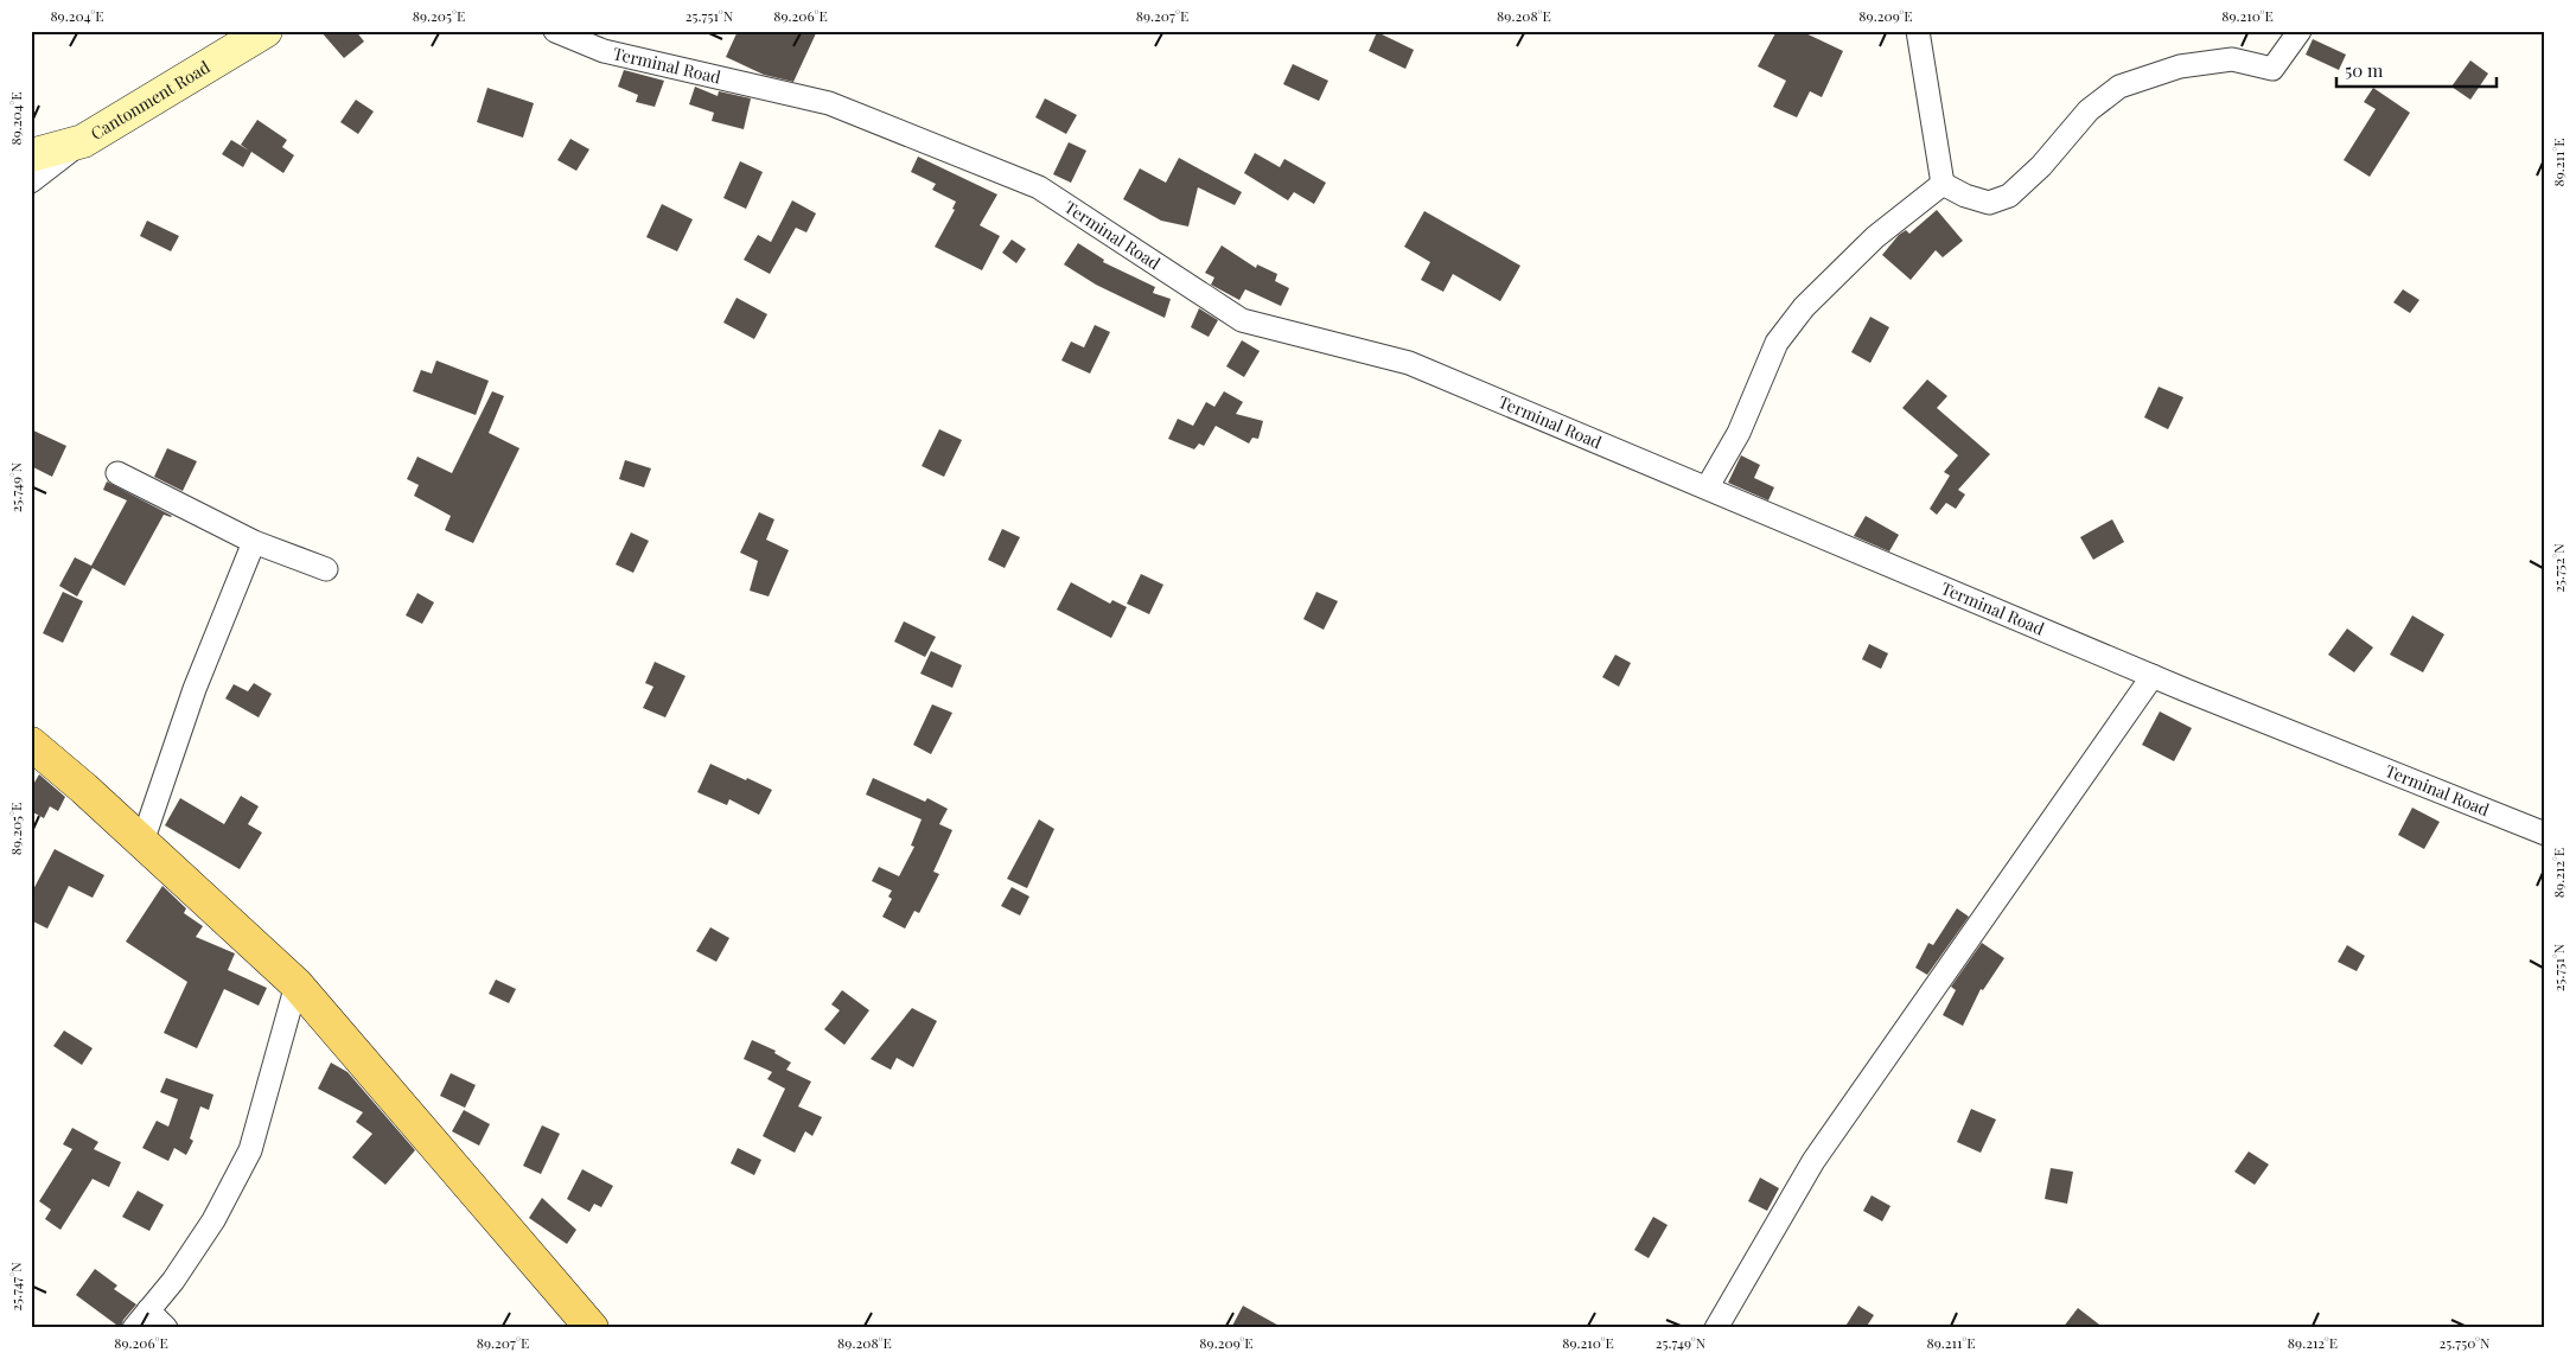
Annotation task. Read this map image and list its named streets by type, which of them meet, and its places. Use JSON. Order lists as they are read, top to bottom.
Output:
{
  "streets": {
    "street": ["Terminal Road", "Cantonment Road"]
  },
  "scale_bar": "50 m",
  "coordinates": [
    "89.204°E",
    "89.205°E",
    "25.751°N",
    "89.206°E",
    "89.207°E",
    "89.208°E",
    "89.209°E",
    "89.210°E",
    "89.211°E",
    "25.749°N",
    "25.752°N",
    "89.212°E",
    "25.747°N",
    "25.750°N"
  ]
}
